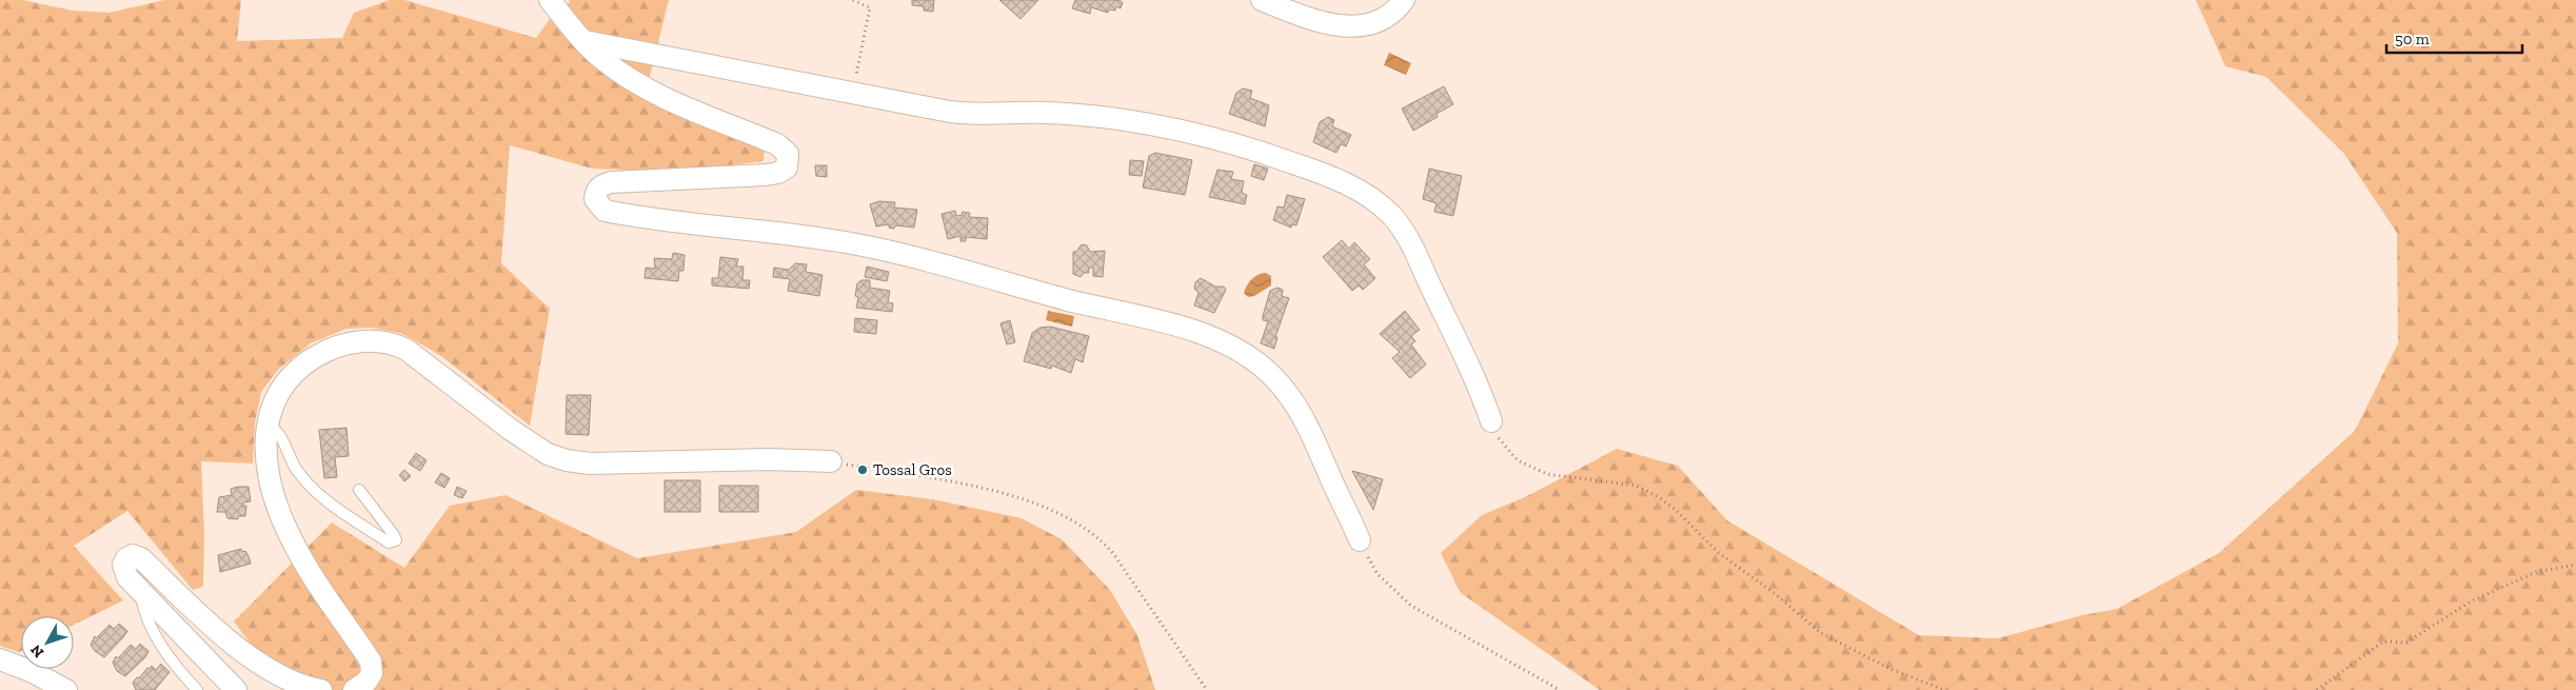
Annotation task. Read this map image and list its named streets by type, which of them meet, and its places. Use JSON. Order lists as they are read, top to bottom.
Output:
{
  "places": ["Tossal Gros"],
  "scale_bar": "50 m",
  "north": "bottom left"
}
